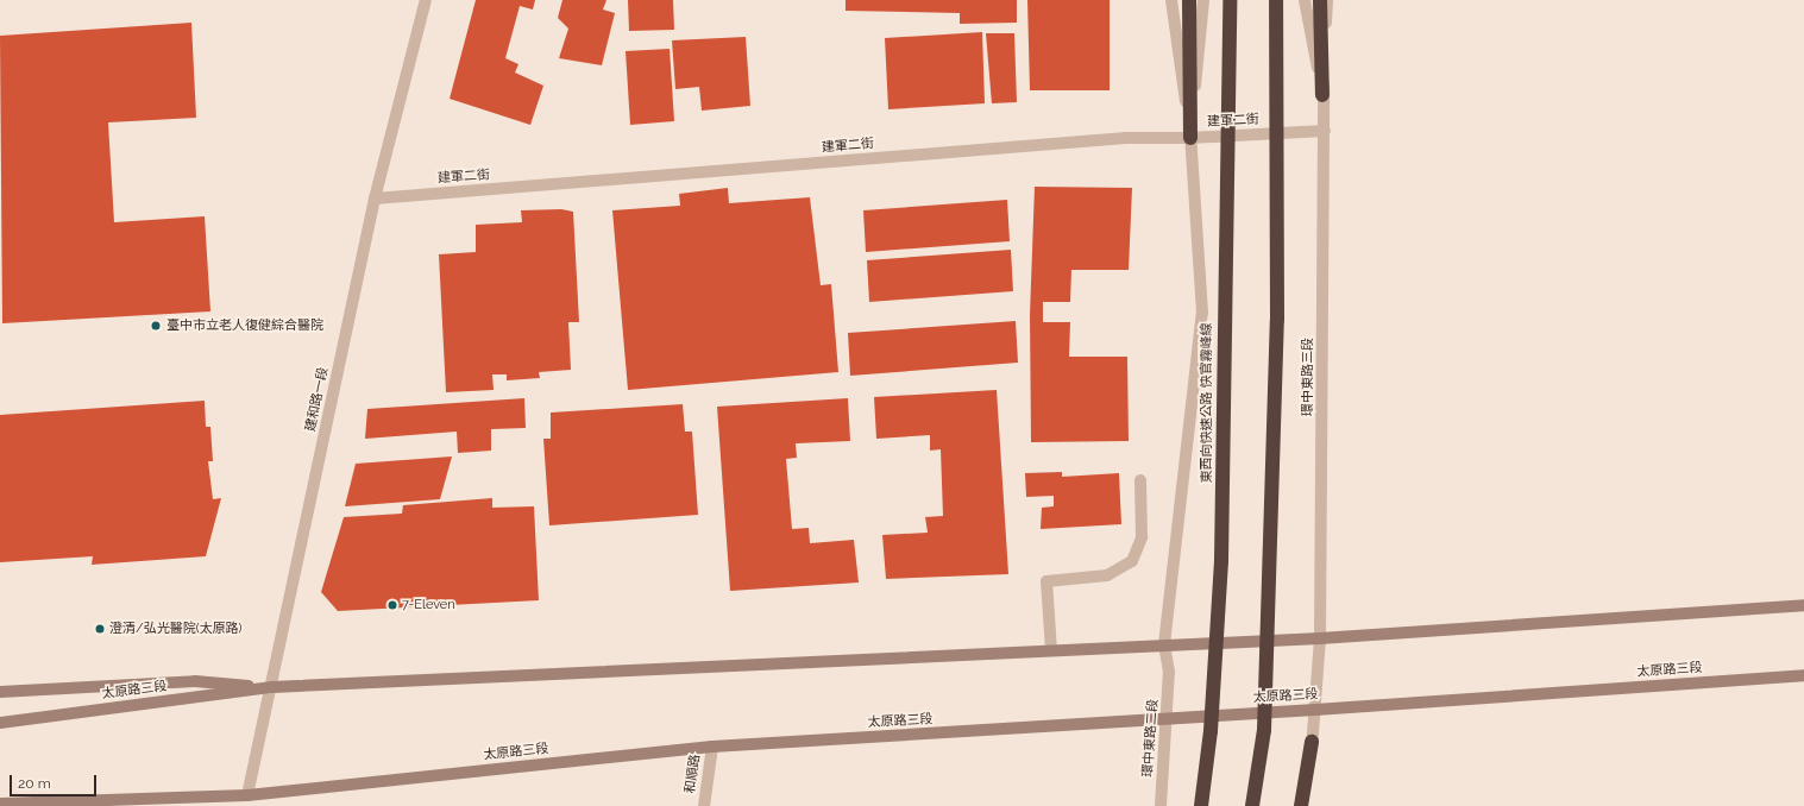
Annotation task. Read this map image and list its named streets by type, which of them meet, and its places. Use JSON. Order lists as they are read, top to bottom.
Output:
{
  "streets": {
    "highway": ["東西向快速公路 快官霧峰線"],
    "main road": ["太原路三段"],
    "street": [
      "建軍二街",
      "環中東路三段",
      "建和路一段",
      "環中東路二段",
      "和順路"
    ]
  },
  "crossings": [
    ["建軍二街", "環中東路三段"],
    ["建軍二街", "建和路一段"],
    ["環中東路三段", "太原路三段"],
    ["建和路一段", "太原路三段"],
    ["太原路三段", "環中東路二段"],
    ["太原路三段", "和順路"]
  ],
  "places": ["臺中市立老人復健綜合醫院", "7-Eleven", "澄清/弘光醫院(太原路)"],
  "scale_bar": "20 m"
}
